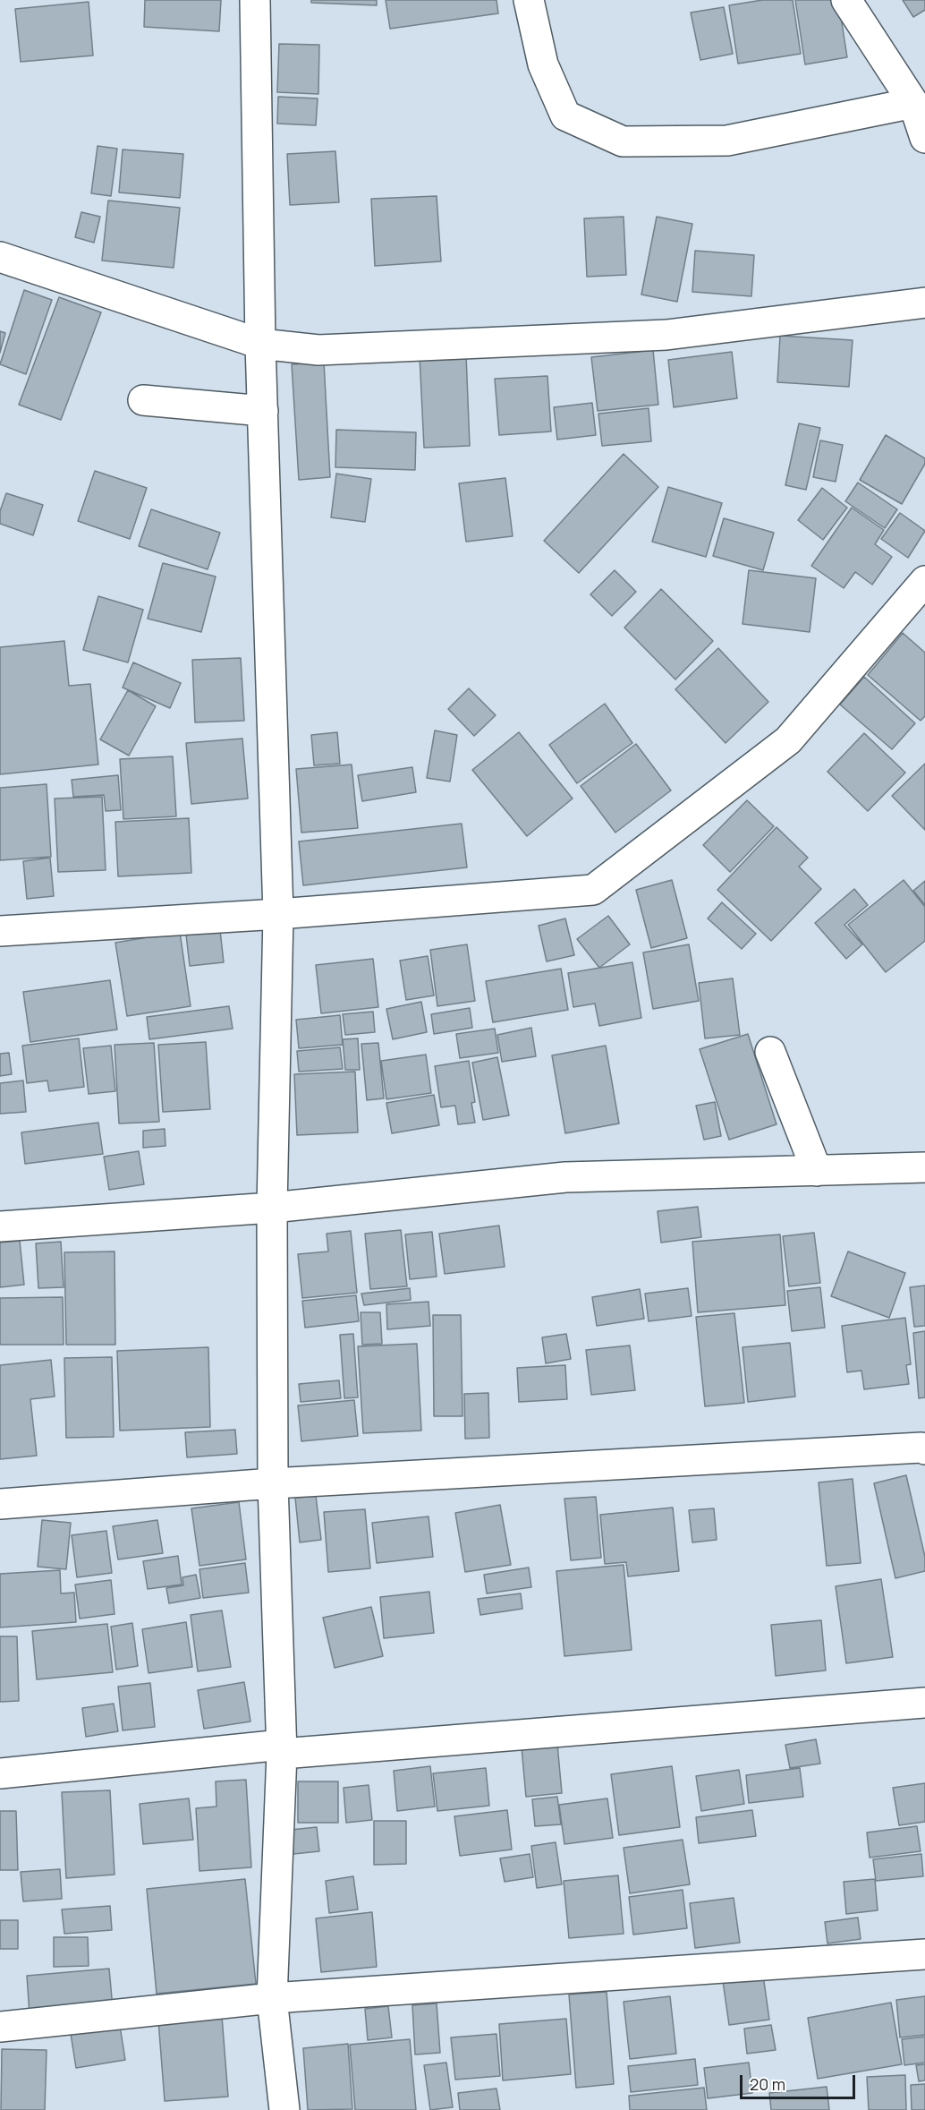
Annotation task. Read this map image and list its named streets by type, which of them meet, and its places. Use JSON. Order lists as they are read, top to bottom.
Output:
{
  "scale_bar": "20 m"
}
